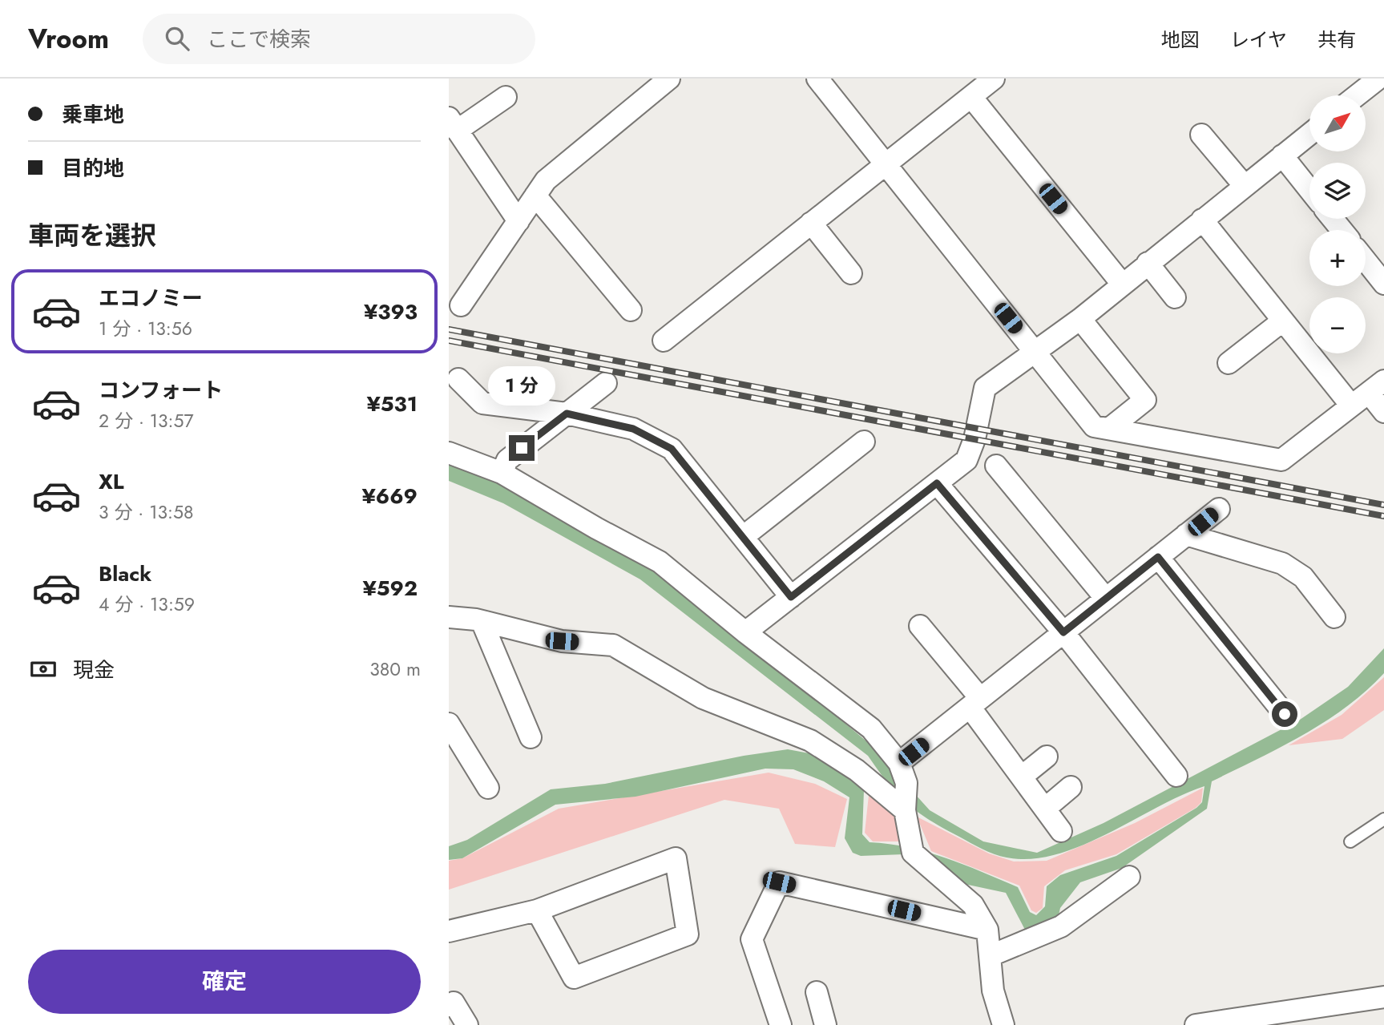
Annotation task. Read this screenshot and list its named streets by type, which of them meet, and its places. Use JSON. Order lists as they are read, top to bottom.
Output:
{
  "north": "top right",
  "page": {
    "header": "Vroom",
    "search": "ここで検索",
    "nav": ["地図", "レイヤ", "共有"],
    "banner": ["乗車地", "目的地"],
    "map_buttons": ["+", "−"],
    "heading": "車両を選択",
    "list": [
      {
        "name": "エコノミー",
        "note": "1 分 · 13:56",
        "value": "¥393"
      },
      {
        "name": "コンフォート",
        "note": "2 分 · 13:57",
        "value": "¥531"
      },
      {
        "name": "XL",
        "note": "3 分 · 13:58",
        "value": "¥669"
      },
      {
        "name": "Black",
        "note": "4 分 · 13:59",
        "value": "¥592"
      }
    ],
    "bubble": "1 分",
    "pay": ["現金", "380 m"],
    "buttons": "確定"
  }
}
